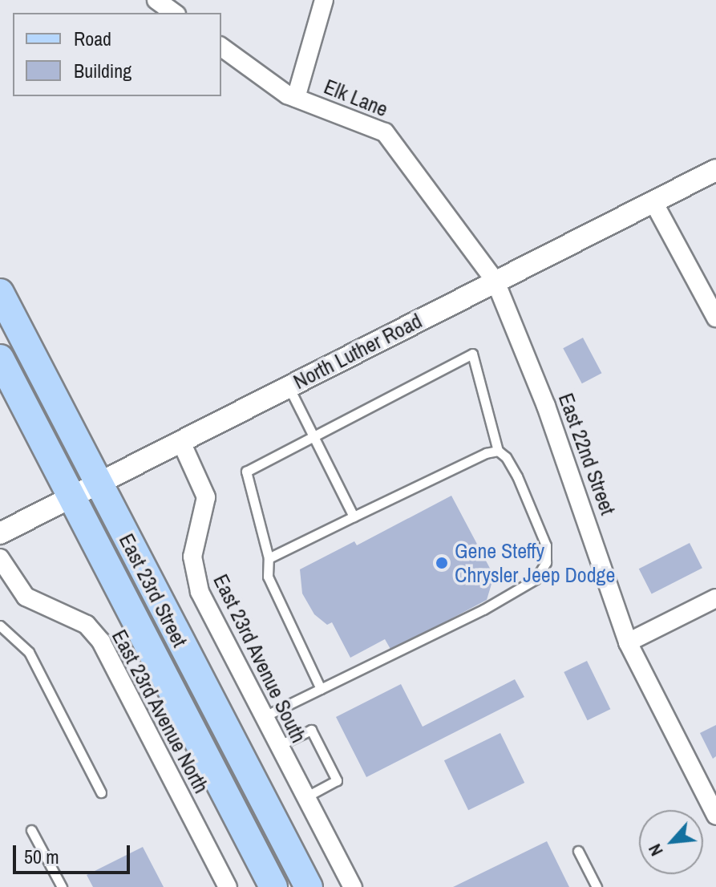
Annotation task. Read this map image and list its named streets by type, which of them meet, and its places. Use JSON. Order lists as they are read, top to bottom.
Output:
{
  "streets": {
    "main road": ["East 23rd Street"],
    "street": [
      "Elk Lane",
      "North Luther Road",
      "East 22nd Street",
      "East 23rd Avenue South",
      "East 23rd Avenue North"
    ]
  },
  "crossings": [
    ["Elk Lane", "North Luther Road"],
    ["Elk Lane", "East 22nd Street"],
    ["North Luther Road", "East 22nd Street"],
    ["North Luther Road", "East 23rd Street"],
    ["North Luther Road", "East 23rd Avenue South"]
  ],
  "places": ["Gene Steffy Chrysler Jeep Dodge"],
  "legend": ["Road", "Building"],
  "scale_bar": "50 m",
  "north": "bottom left"
}
